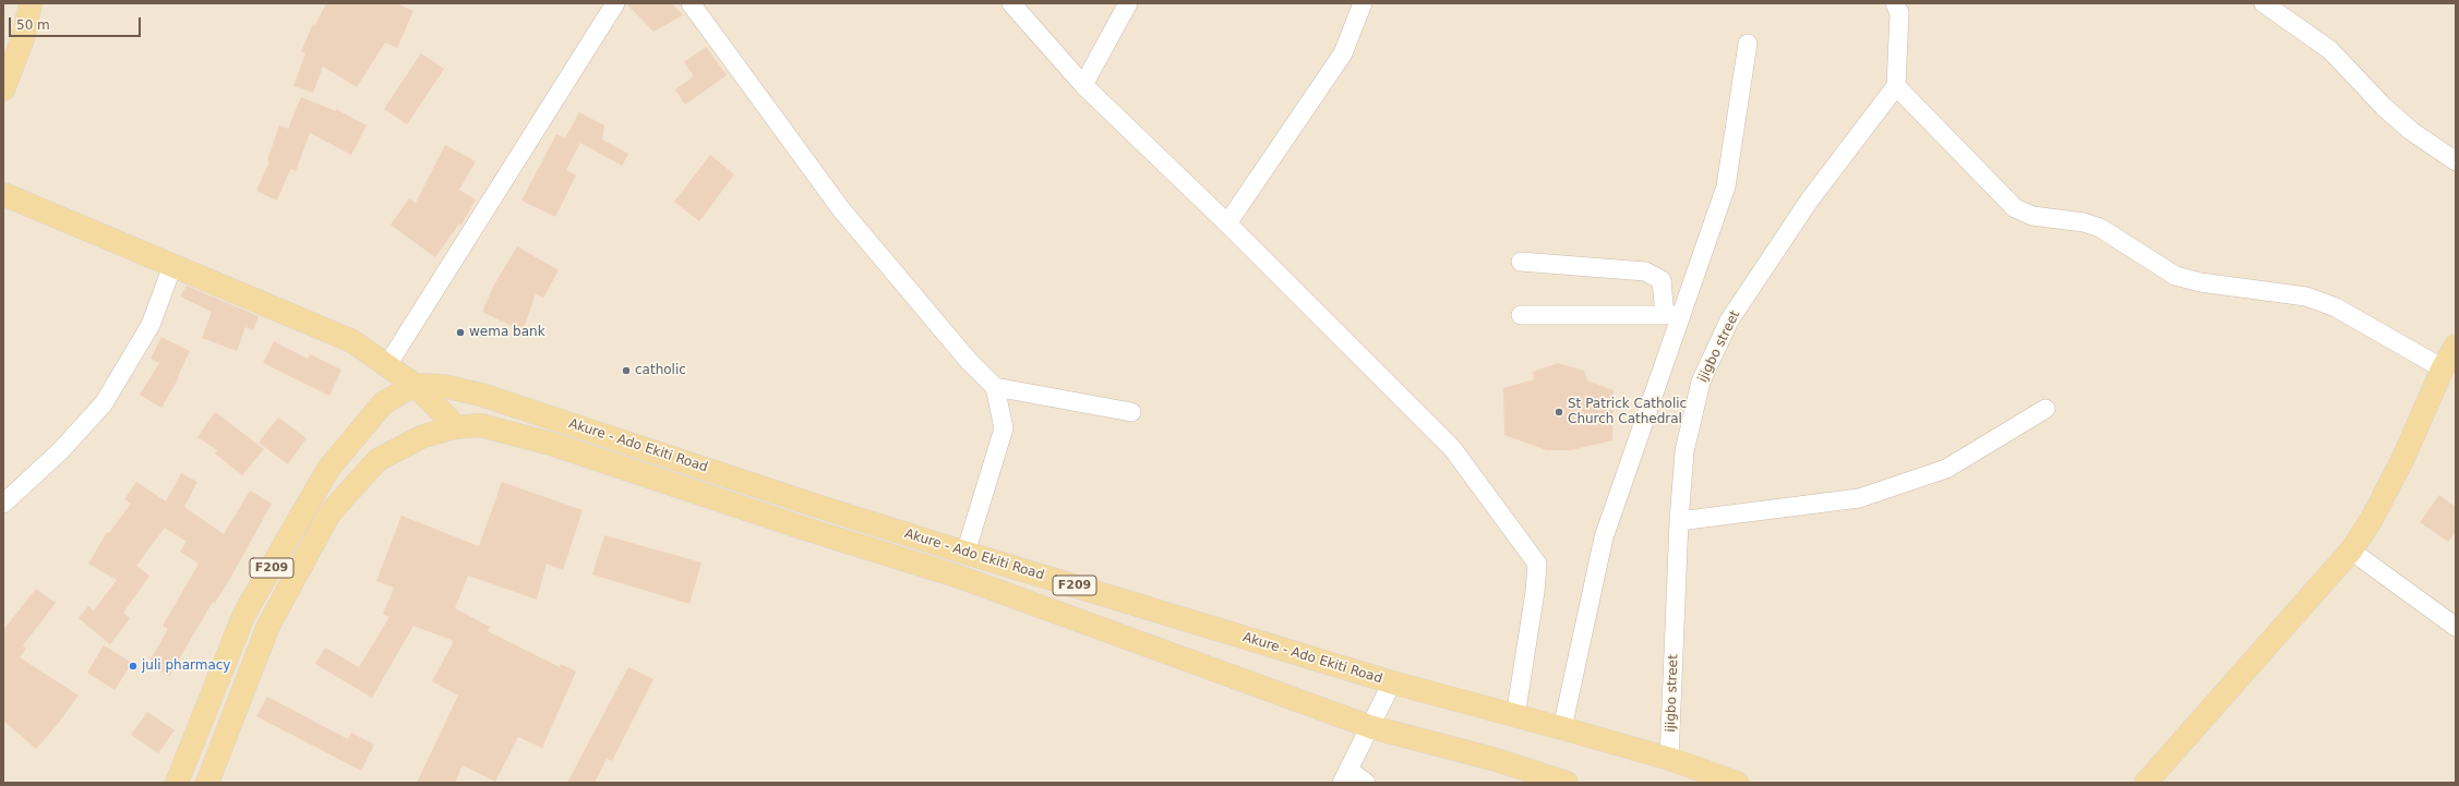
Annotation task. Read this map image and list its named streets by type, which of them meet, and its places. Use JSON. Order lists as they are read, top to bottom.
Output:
{
  "streets": {
    "main road": ["Akure - Ado Ekiti Road", "F209"],
    "street": ["ijigbo street"]
  },
  "crossings": [
    ["ijigbo street", "Akure - Ado Ekiti Road"],
    ["Akure - Ado Ekiti Road", "F209"]
  ],
  "places": [
    "wema bank",
    "catholic",
    "St Patrick Catholic Church Cathedral",
    "juli pharmacy"
  ],
  "scale_bar": "50 m"
}
